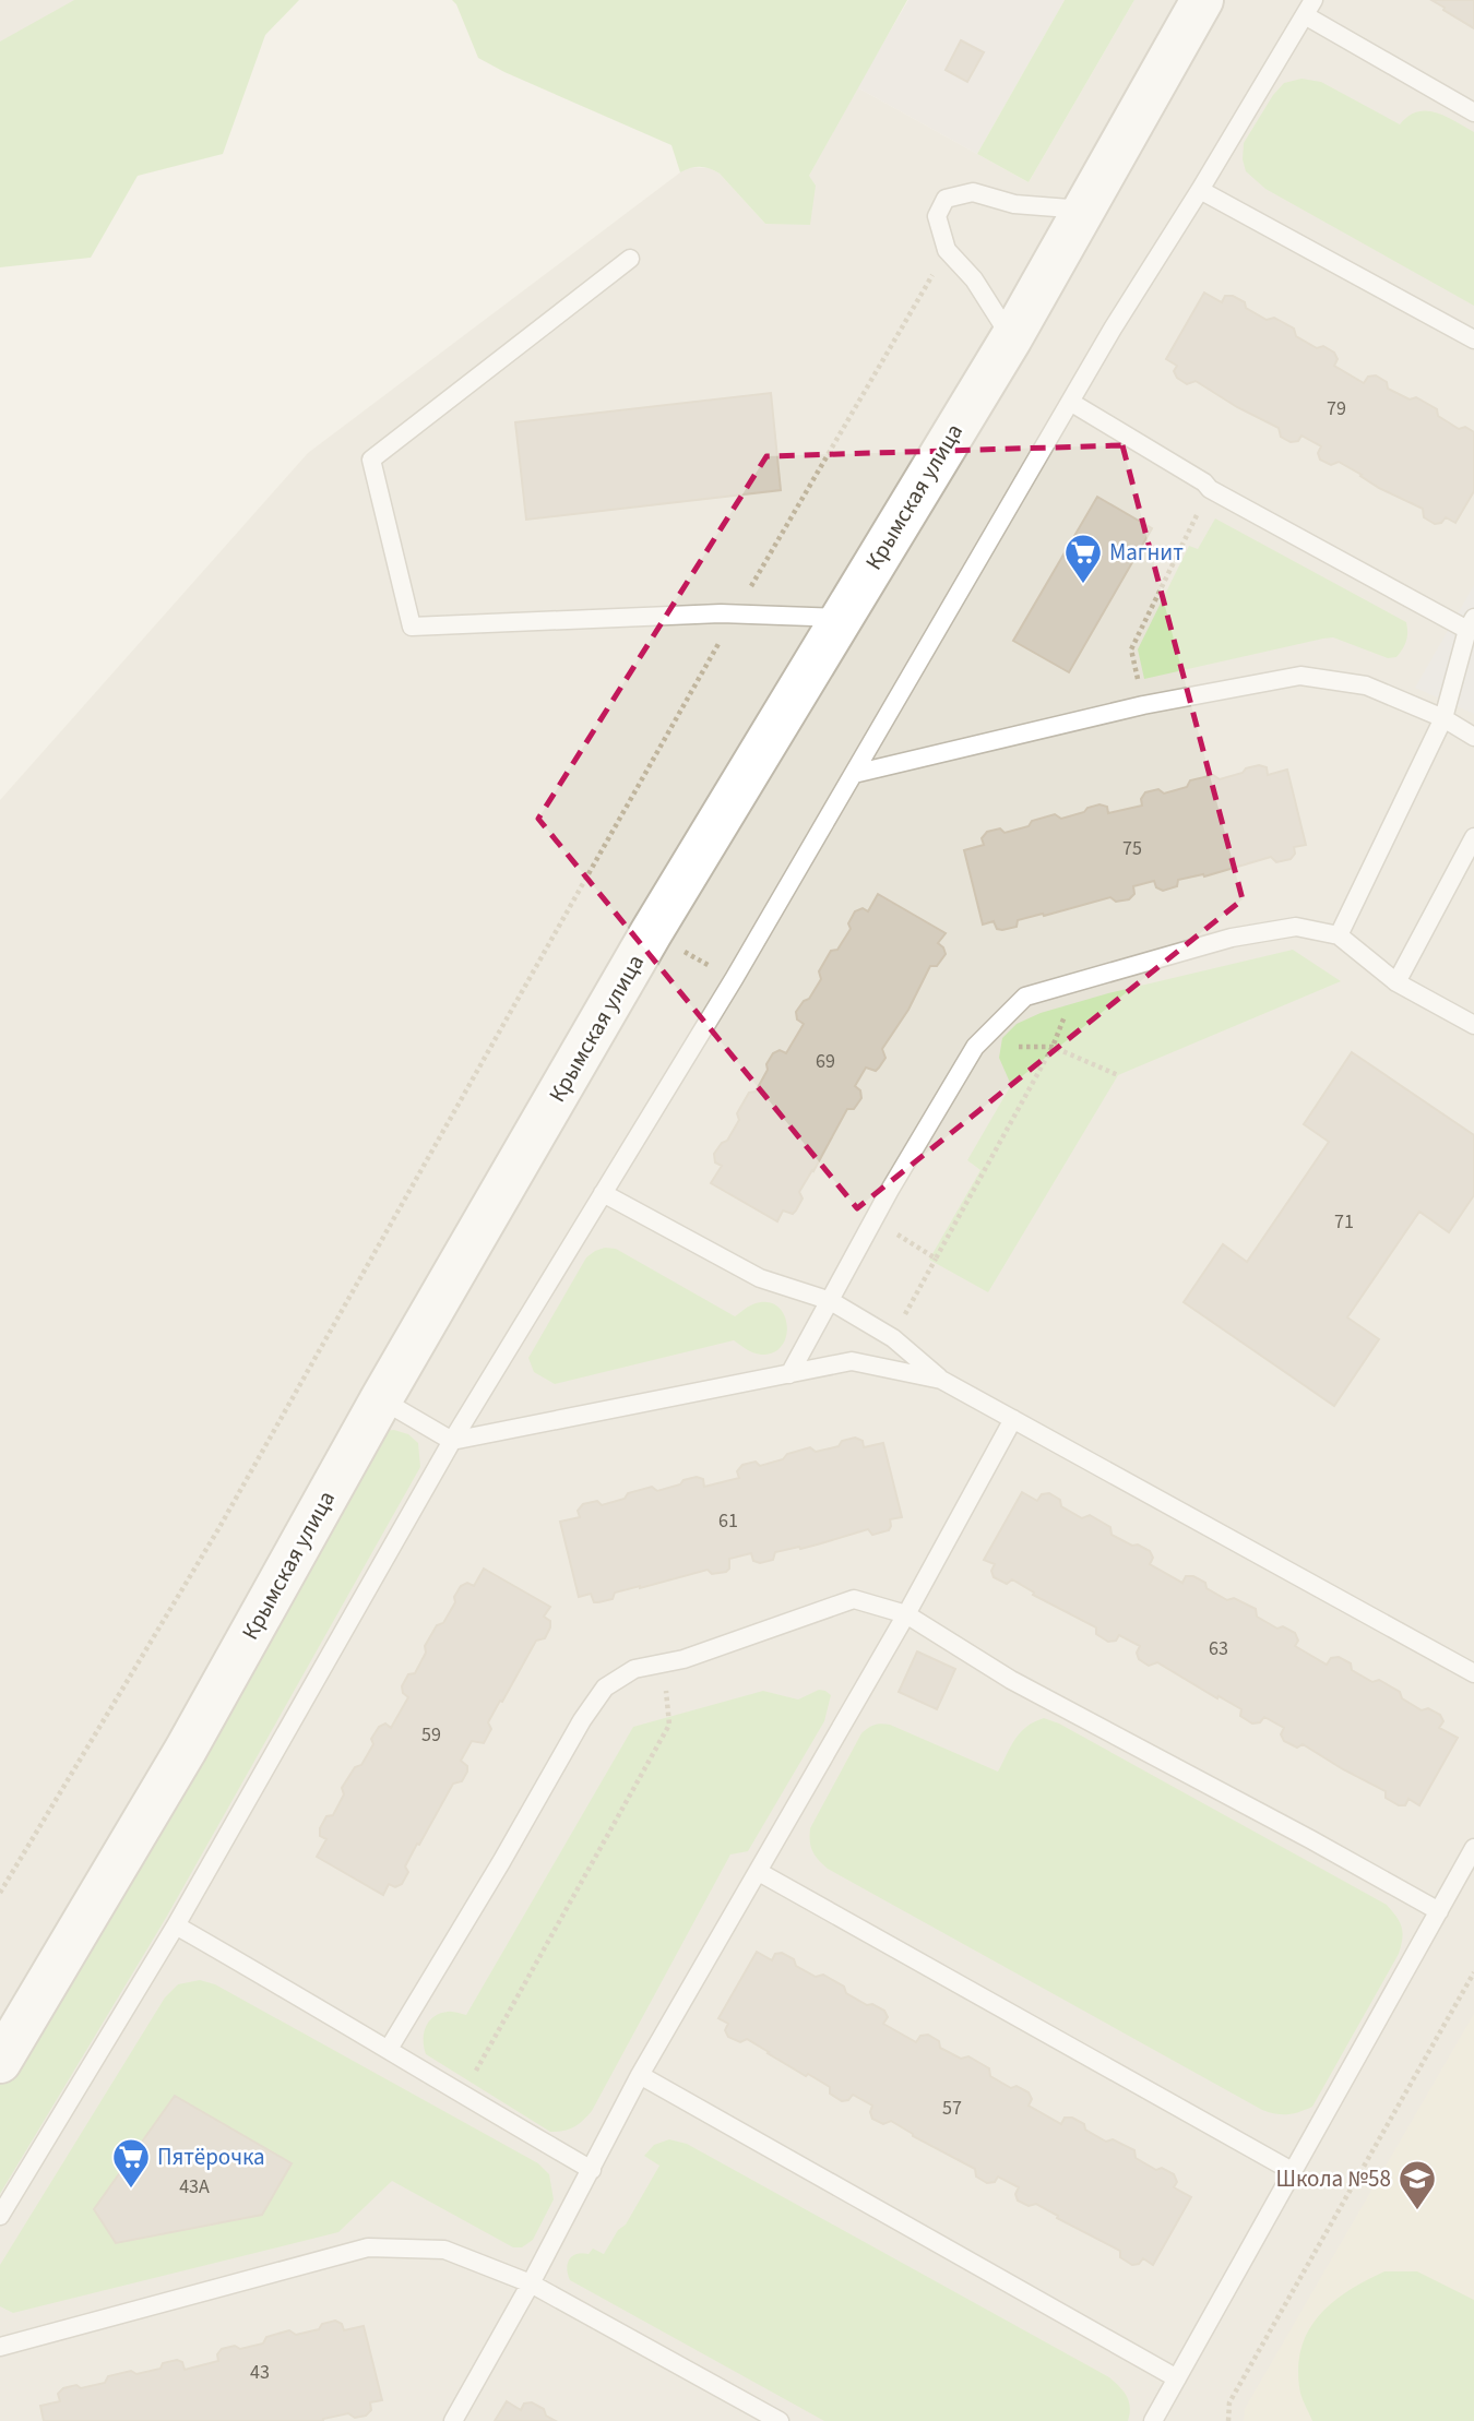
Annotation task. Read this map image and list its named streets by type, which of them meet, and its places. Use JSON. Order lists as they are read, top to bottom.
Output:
{
  "streets": {
    "street": ["Крымская улица"]
  },
  "places": {
    "supermarket": ["Магнит", "Пятёрочка"],
    "school or university": ["Школа №58"]
  },
  "house_numbers": [
    "79",
    "75",
    "69",
    "71",
    "61",
    "63",
    "59",
    "57",
    "43А",
    "43"
  ]
}
